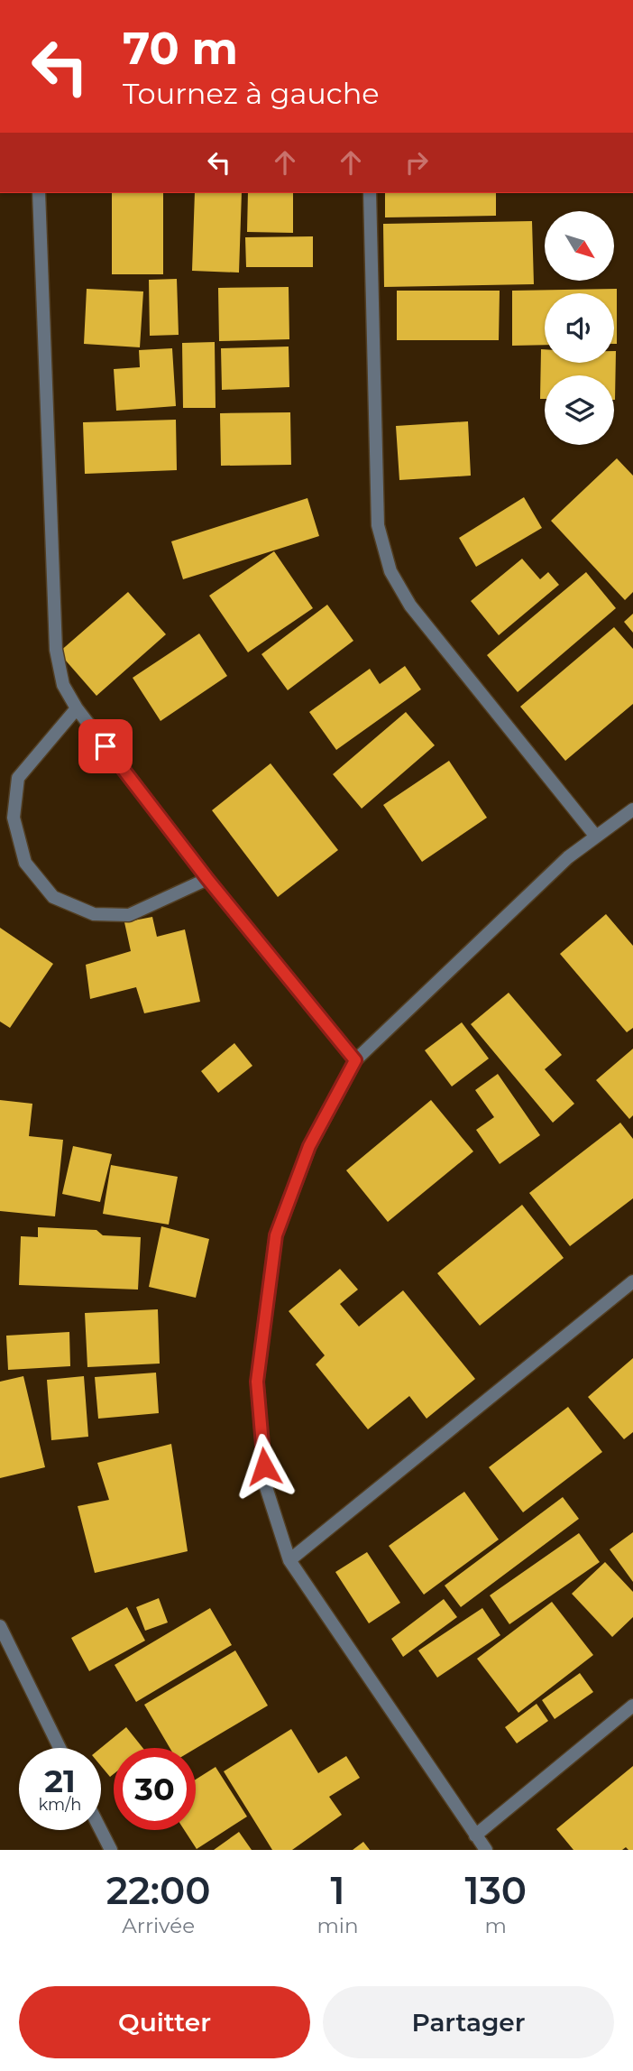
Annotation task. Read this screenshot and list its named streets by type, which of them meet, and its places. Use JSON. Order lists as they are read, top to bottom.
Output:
{
  "north": "bottom right",
  "page": {
    "turn": ["70 m", "Tournez à gauche"],
    "speed": "21 km/h",
    "limit": "30",
    "eta": [
      "22:00",
      "Arrivée",
      "1",
      "min",
      "130",
      "m"
    ],
    "buttons": ["Quitter", "Partager"]
  }
}
